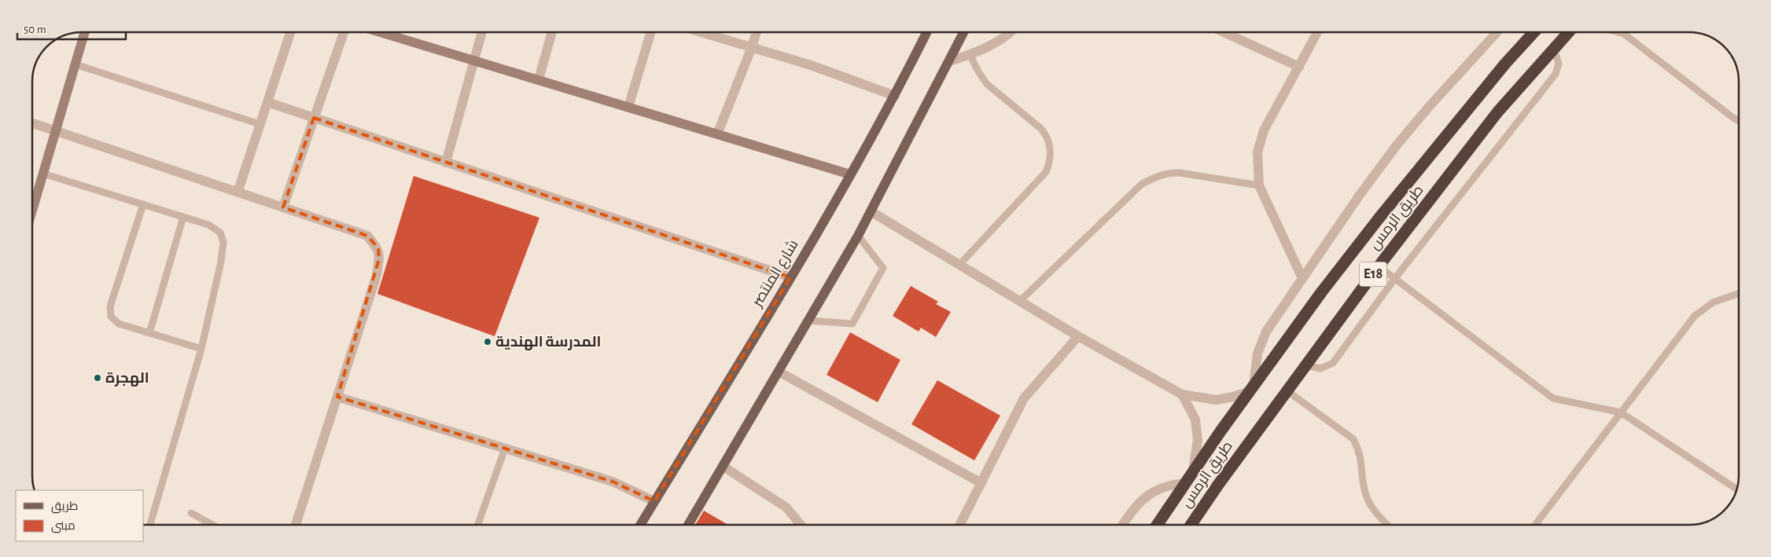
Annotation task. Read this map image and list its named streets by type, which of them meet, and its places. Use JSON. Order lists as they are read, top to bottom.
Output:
{
  "streets": {
    "highway": ["طريق الرمس", "E18"],
    "main road": ["شارع المنتصر"]
  },
  "places": ["المدرسة الهندية", "الهجرة"],
  "legend": ["طريق", "مبنى"],
  "scale_bar": "50 m"
}
